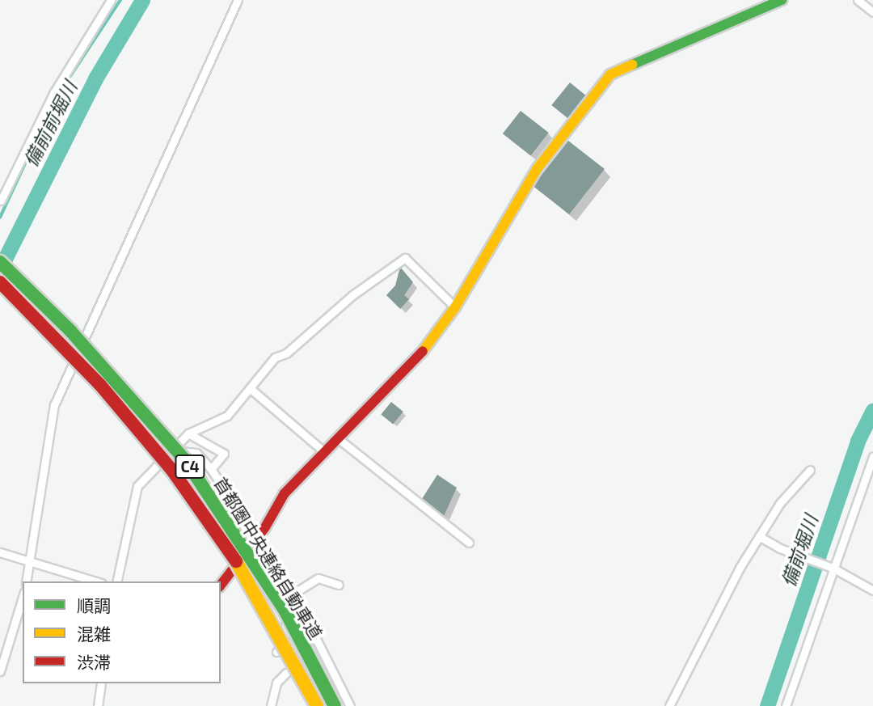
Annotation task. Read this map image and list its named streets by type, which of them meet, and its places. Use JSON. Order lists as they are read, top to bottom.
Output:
{
  "streets": {
    "main road": ["C4", "首都圏中央連絡自動車道"]
  },
  "water": ["備前前堀川", "備前堀川"],
  "legend": ["順調", "混雑", "渋滞"]
}
